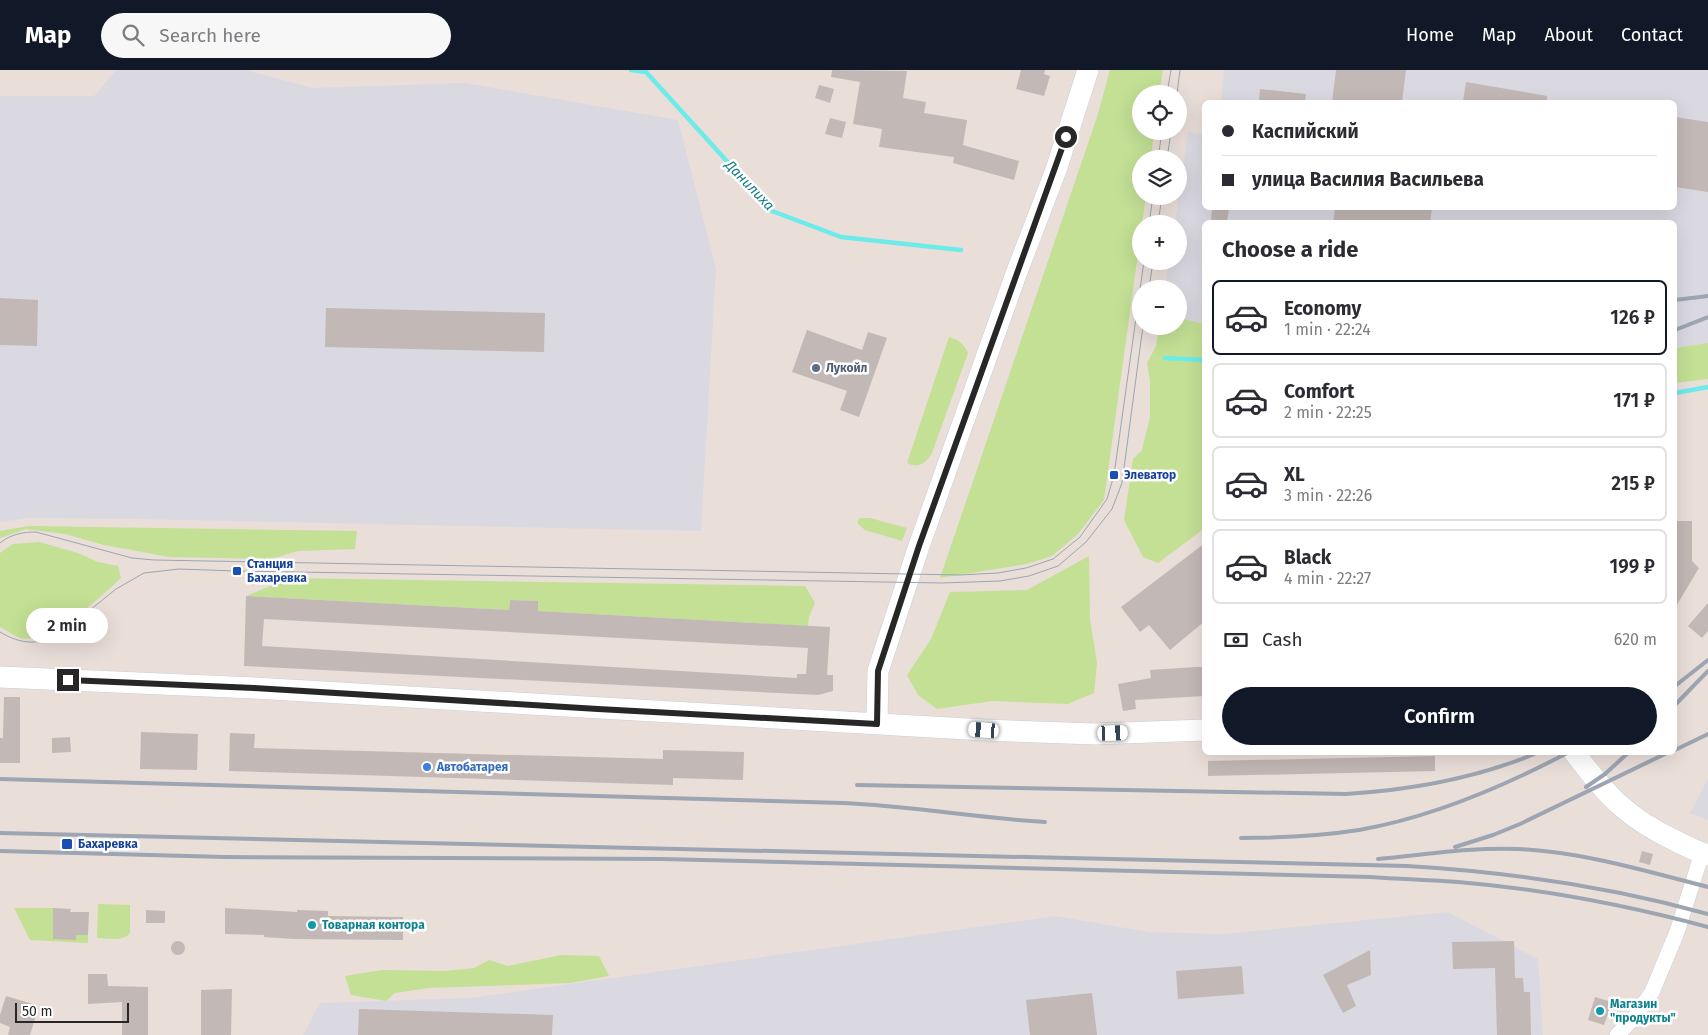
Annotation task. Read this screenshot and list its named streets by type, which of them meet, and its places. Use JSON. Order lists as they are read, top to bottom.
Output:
{
  "water": ["Данилиха"],
  "places": {
    "other": [
      "Лукойл",
      "Автобатарея",
      "Товарная контора",
      "Магазин \"продукты\""
    ],
    "transit": ["Элеватор", "Станция Бахаревка", "Бахаревка"]
  },
  "scale_bar": "50 m",
  "page": {
    "header": "Map",
    "search": "Search here",
    "nav": [
      "Home",
      "Map",
      "About",
      "Contact"
    ],
    "map_buttons": ["+", "−"],
    "banner": ["Каспийский", "улица Василия Васильева"],
    "heading": "Choose a ride",
    "list": [
      {
        "name": "Economy",
        "note": "1 min · 22:24",
        "value": "126 ₽"
      },
      {
        "name": "Comfort",
        "note": "2 min · 22:25",
        "value": "171 ₽"
      },
      {
        "name": "XL",
        "note": "3 min · 22:26",
        "value": "215 ₽"
      },
      {
        "name": "Black",
        "note": "4 min · 22:27",
        "value": "199 ₽"
      }
    ],
    "bubble": "2 min",
    "pay": ["Cash", "620 m"],
    "buttons": "Confirm",
    "scale": "50 m"
  }
}
